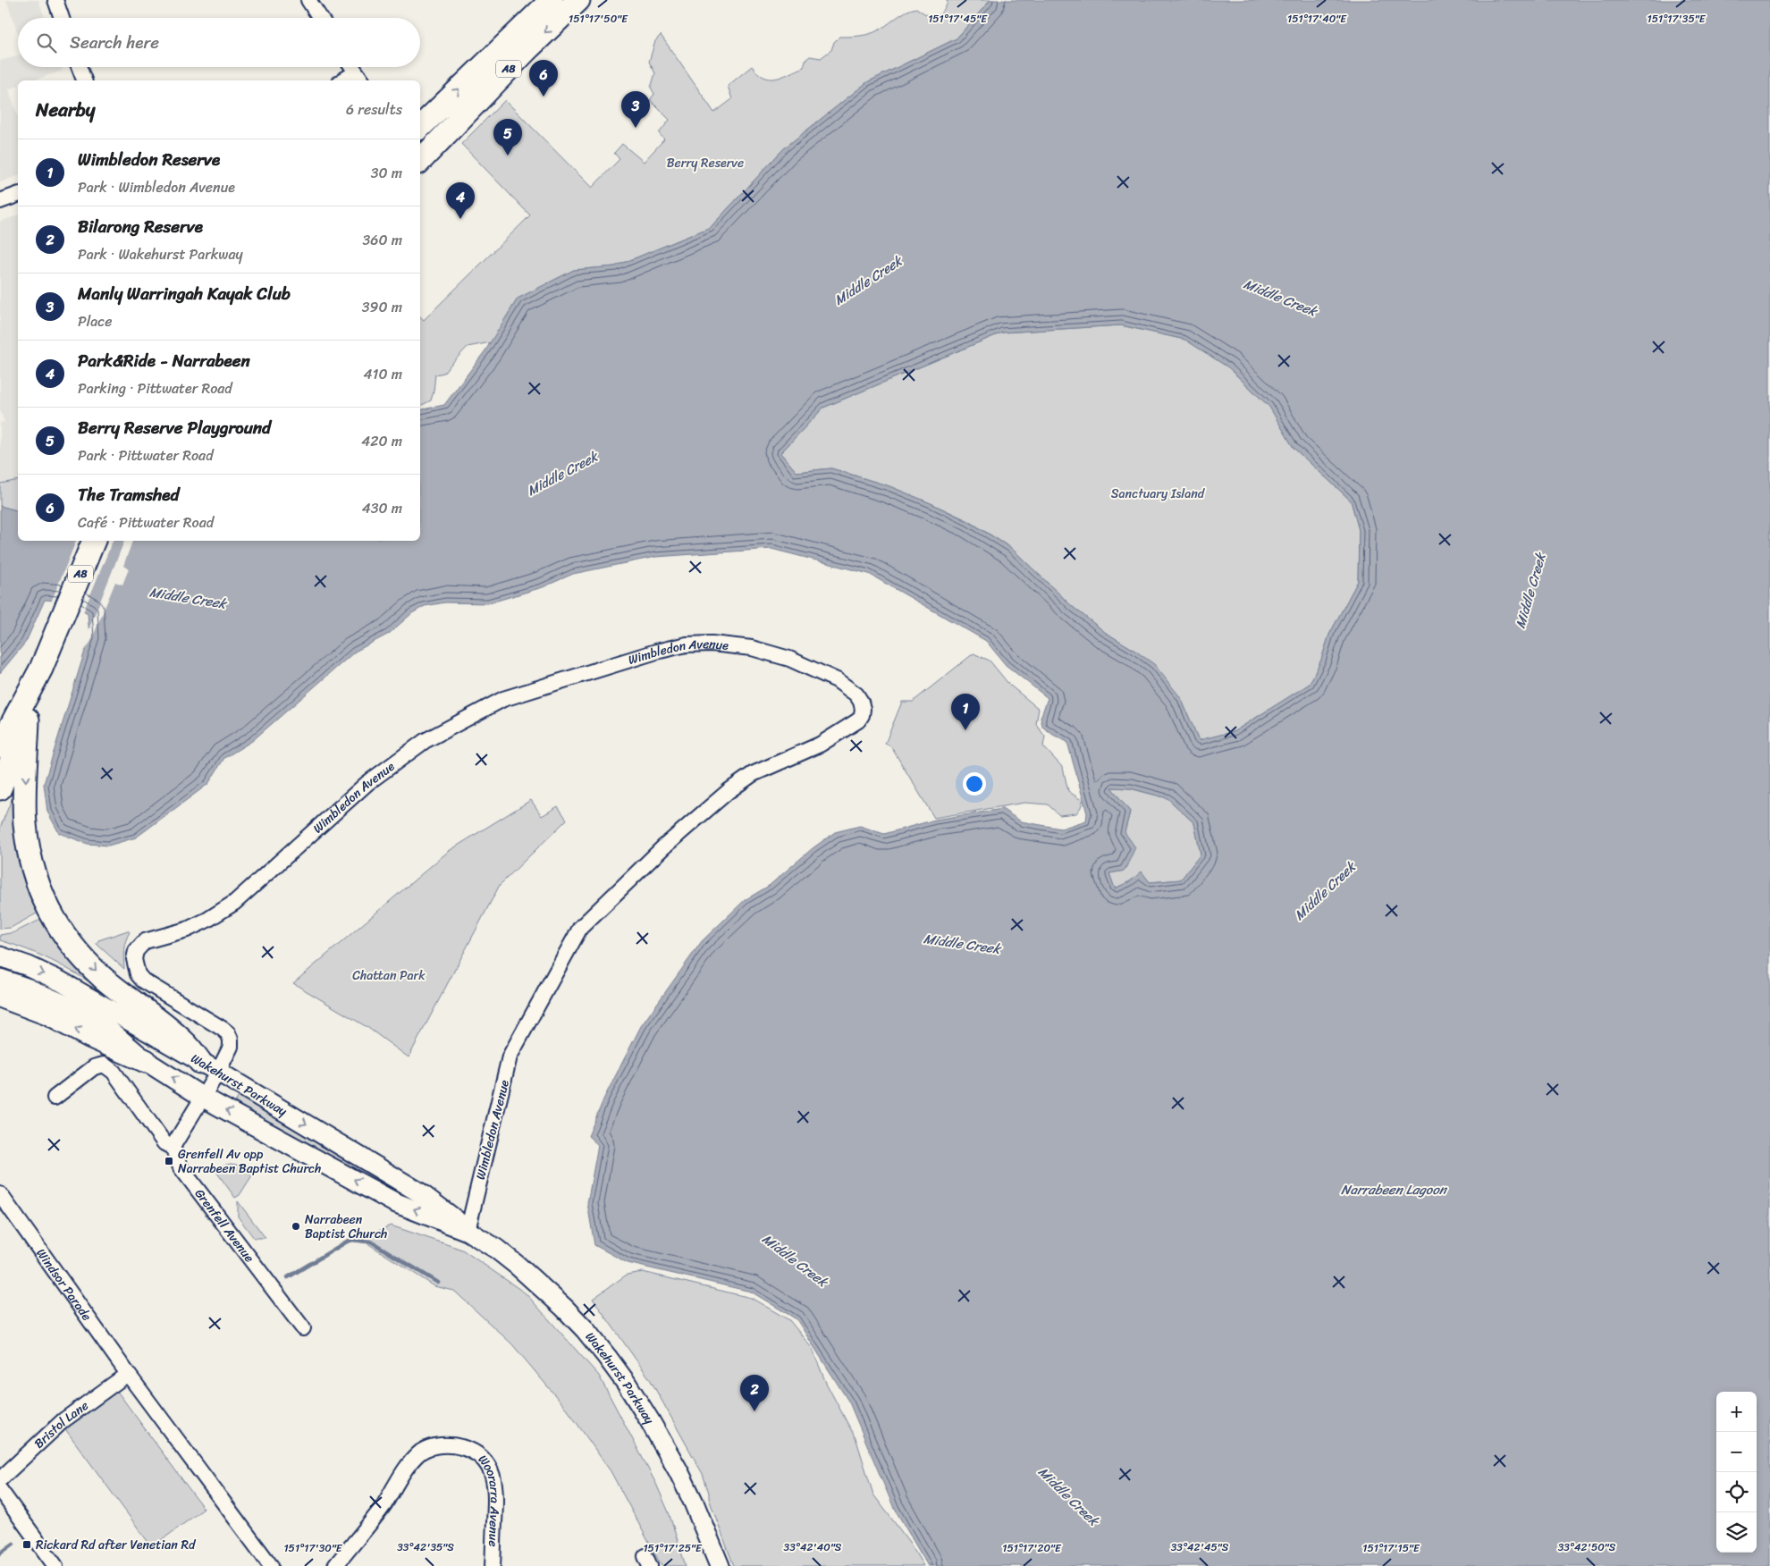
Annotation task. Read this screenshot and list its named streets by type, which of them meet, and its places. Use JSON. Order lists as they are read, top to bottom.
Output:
{
  "streets": {
    "highway": ["A8"],
    "main road": ["Wakehurst Parkway"],
    "street": [
      "Wimbledon Avenue",
      "Grenfell Avenue",
      "Windsor Parade",
      "Bristol Lane",
      "Woorarra Avenue"
    ]
  },
  "crossings": [
    ["Wimbledon Avenue", "Wakehurst Parkway"],
    ["Wimbledon Avenue", "Grenfell Avenue"],
    ["Windsor Parade", "Bristol Lane"]
  ],
  "water": ["Middle Creek", "Narrabeen Lagoon"],
  "parks": ["Berry Reserve", "Sanctuary Island", "Chattan Park"],
  "places": {
    "transit": ["Grenfell Av opp Narrabeen Baptist Church", "Rickard Rd after Venetian Rd"],
    "other": ["Narrabeen Baptist Church"]
  },
  "page": {
    "search": "Search here",
    "pins": [
      "6",
      "3",
      "5",
      "4",
      "1",
      "2"
    ],
    "heading": ["Nearby", "6 results"],
    "list": [
      {
        "mark": "1",
        "name": "Wimbledon Reserve",
        "note": "Park · Wimbledon Avenue",
        "value": "30 m"
      },
      {
        "mark": "2",
        "name": "Bilarong Reserve",
        "note": "Park · Wakehurst Parkway",
        "value": "360 m"
      },
      {
        "mark": "3",
        "name": "Manly Warringah Kayak Club",
        "note": "Place",
        "value": "390 m"
      },
      {
        "mark": "4",
        "name": "Park&Ride - Narrabeen",
        "note": "Parking · Pittwater Road",
        "value": "410 m"
      },
      {
        "mark": "5",
        "name": "Berry Reserve Playground",
        "note": "Park · Pittwater Road",
        "value": "420 m"
      },
      {
        "mark": "6",
        "name": "The Tramshed",
        "note": "Café · Pittwater Road",
        "value": "430 m"
      }
    ],
    "map_buttons": ["+", "−"]
  },
  "coordinates": [
    "151°17'50\"E",
    "151°17'45\"E",
    "151°17'40\"E",
    "151°17'35\"E",
    "33°42'35\"S",
    "33°42'40\"S",
    "33°42'45\"S",
    "33°42'50\"S",
    "151°17'30\"E",
    "151°17'25\"E",
    "151°17'20\"E",
    "151°17'15\"E"
  ]
}
